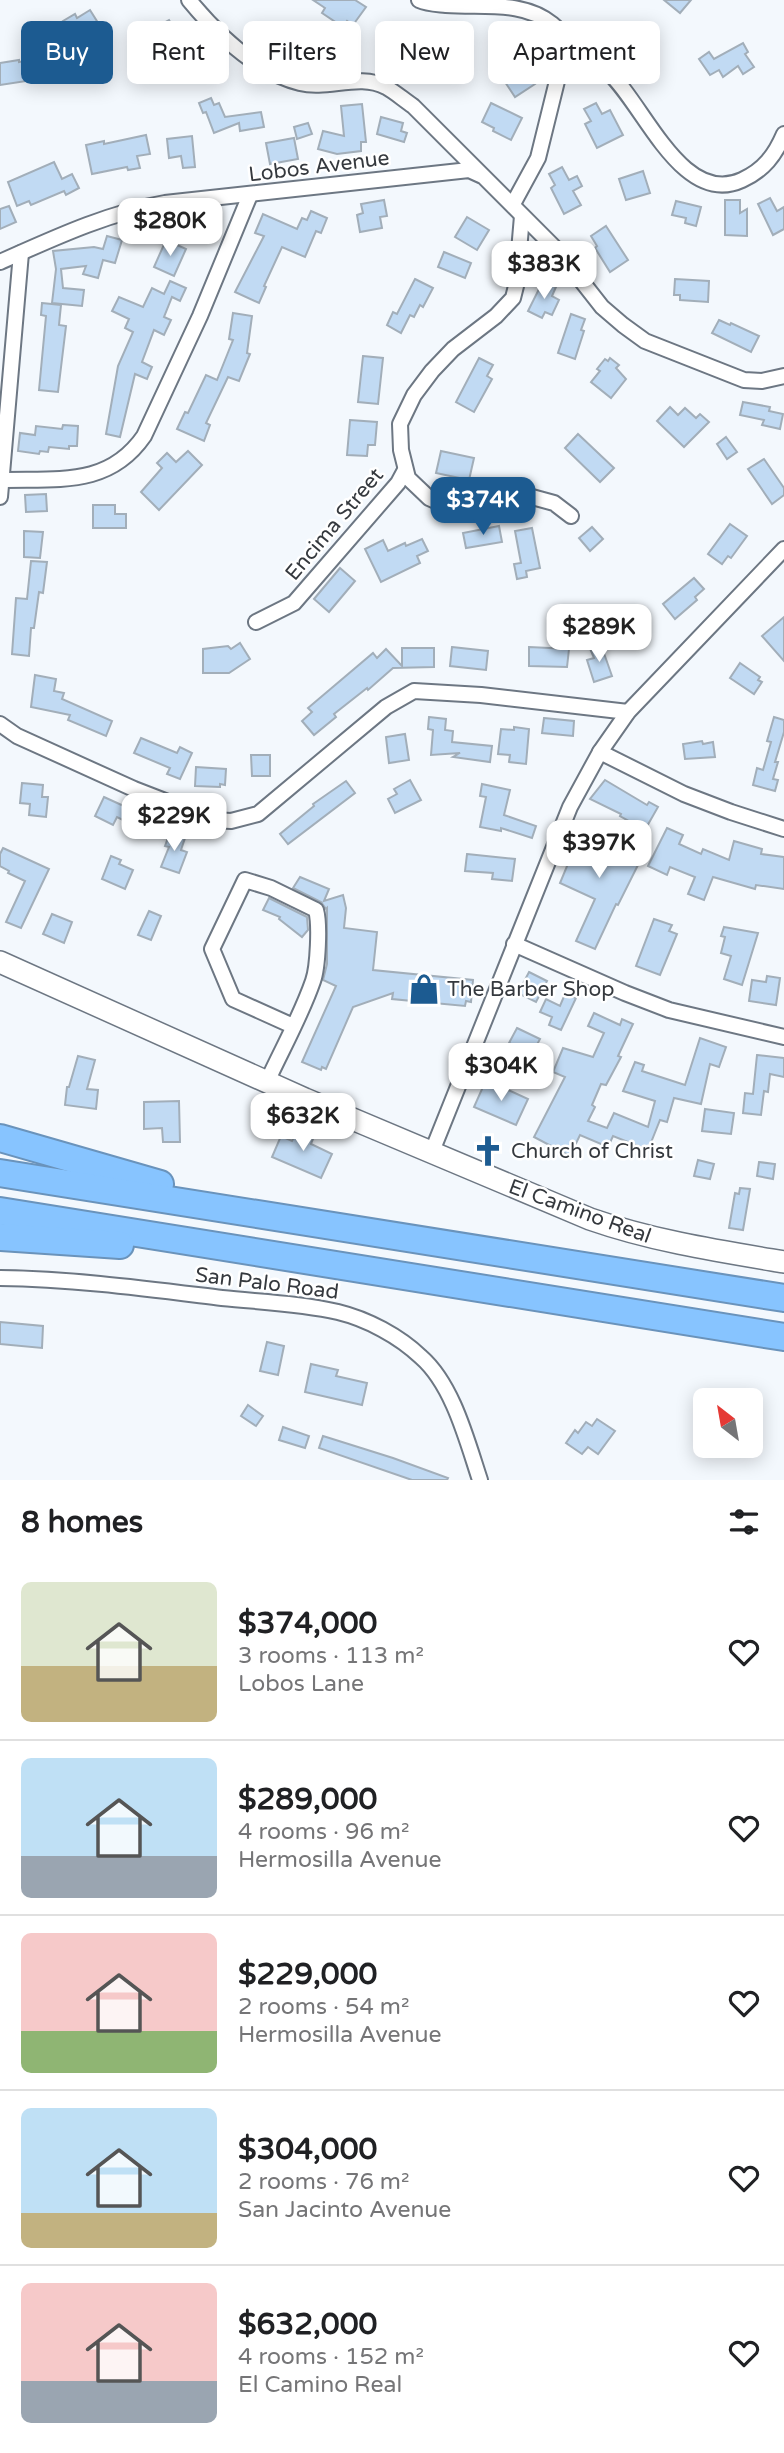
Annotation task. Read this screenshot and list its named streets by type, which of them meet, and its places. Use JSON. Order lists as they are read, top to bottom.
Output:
{
  "streets": {
    "highway": ["El Camino Real"],
    "street": ["Lobos Avenue", "Encima Street", "San Palo Road"]
  },
  "places": {
    "shop": ["The Barber Shop"],
    "church": ["Church of Christ"]
  },
  "north": "top left",
  "page": {
    "chip": [
      "Buy",
      "Rent",
      "Filters",
      "New",
      "Apartment"
    ],
    "price": [
      "$280K",
      "$383K",
      "$374K",
      "$289K",
      "$229K",
      "$397K",
      "$304K",
      "$632K"
    ],
    "heading": "8 homes",
    "list": [
      {
        "name": "$374,000",
        "note": "3 rooms · 113 m² · Lobos Lane"
      },
      {
        "name": "$289,000",
        "note": "4 rooms · 96 m² · Hermosilla Avenue"
      },
      {
        "name": "$229,000",
        "note": "2 rooms · 54 m² · Hermosilla Avenue"
      },
      {
        "name": "$304,000",
        "note": "2 rooms · 76 m² · San Jacinto Avenue"
      },
      {
        "name": "$632,000",
        "note": "4 rooms · 152 m² · El Camino Real"
      }
    ]
  }
}
